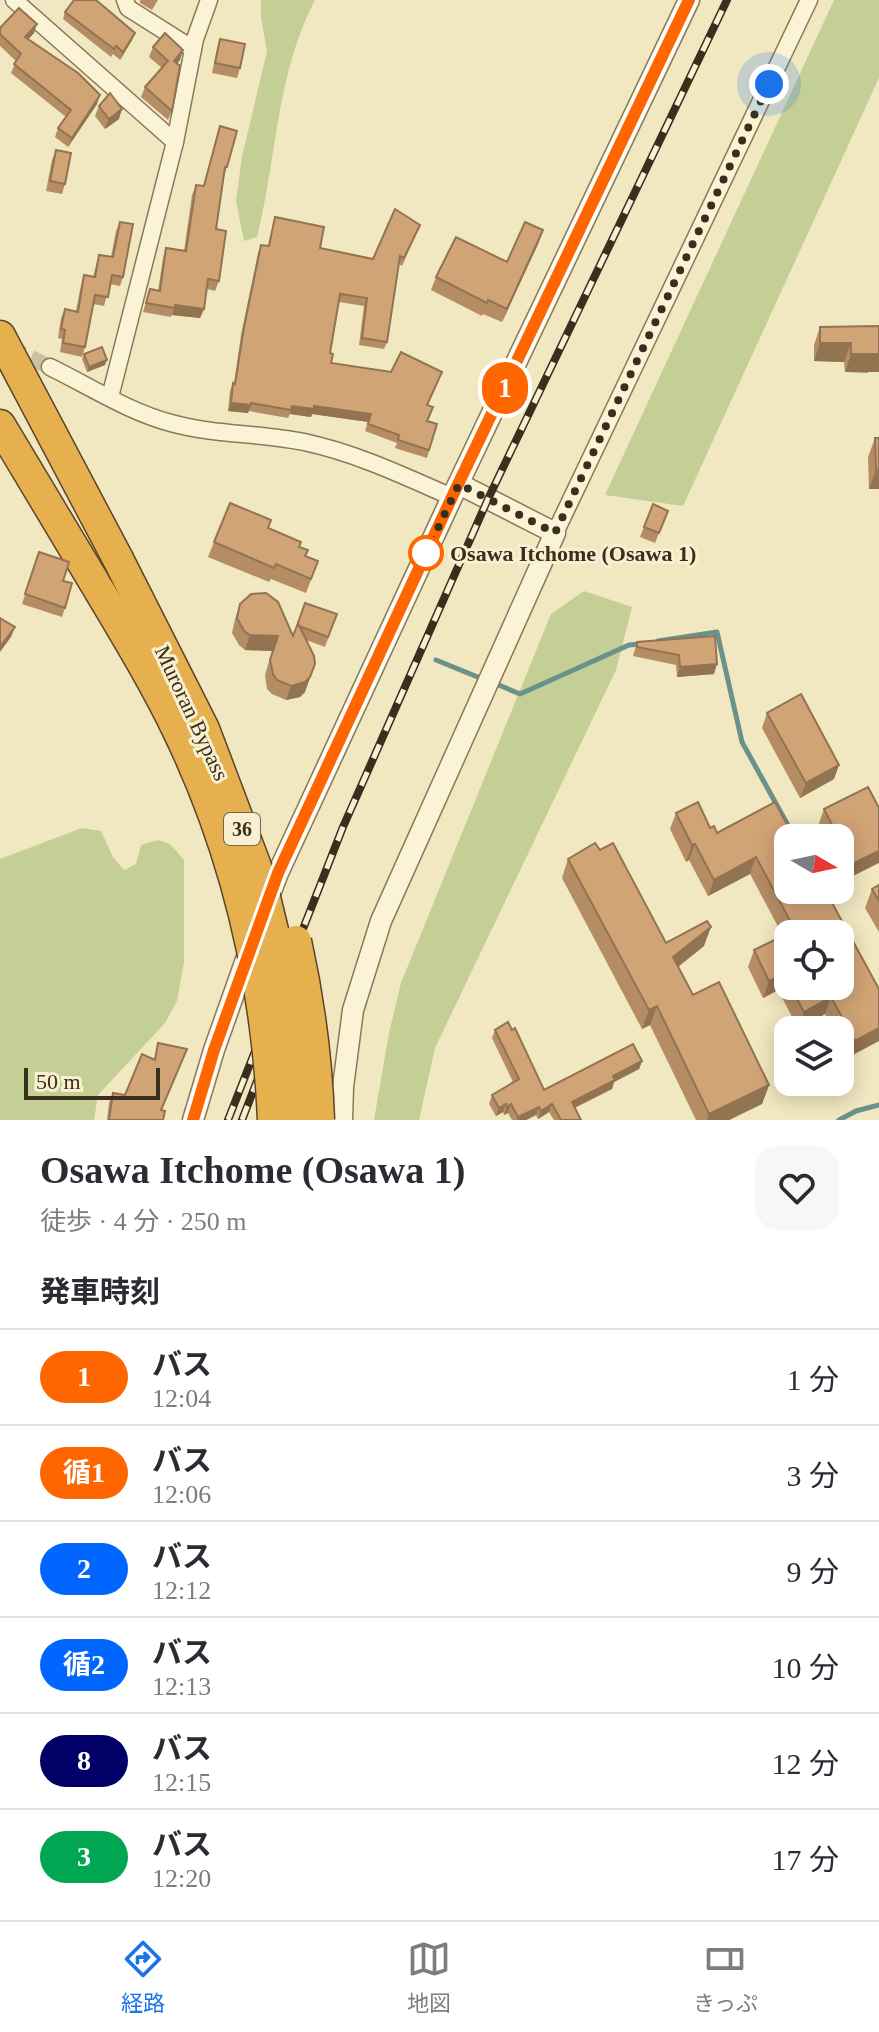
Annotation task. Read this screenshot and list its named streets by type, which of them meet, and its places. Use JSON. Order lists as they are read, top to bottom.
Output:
{
  "streets": {
    "highway": ["Muroran Bypass", "36"]
  },
  "places": ["Osawa Itchome (Osawa 1)"],
  "lines": ["bus line 1"],
  "scale_bar": "50 m",
  "north": "right",
  "page": {
    "on_map": "1",
    "scale": "50 m",
    "heading": [
      ["Osawa Itchome (Osawa 1)", "徒歩 · 4 分 · 250 m"],
      "発車時刻"
    ],
    "list": [
      {
        "mark": "1",
        "name": "バス",
        "note": "12:04",
        "value": "1 分"
      },
      {
        "mark": "循1",
        "name": "バス",
        "note": "12:06",
        "value": "3 分"
      },
      {
        "mark": "2",
        "name": "バス",
        "note": "12:12",
        "value": "9 分"
      },
      {
        "mark": "循2",
        "name": "バス",
        "note": "12:13",
        "value": "10 分"
      },
      {
        "mark": "8",
        "name": "バス",
        "note": "12:15",
        "value": "12 分"
      },
      {
        "mark": "3",
        "name": "バス",
        "note": "12:20",
        "value": "17 分"
      }
    ],
    "tabs": ["経路", "地図", "きっぷ"]
  }
}
